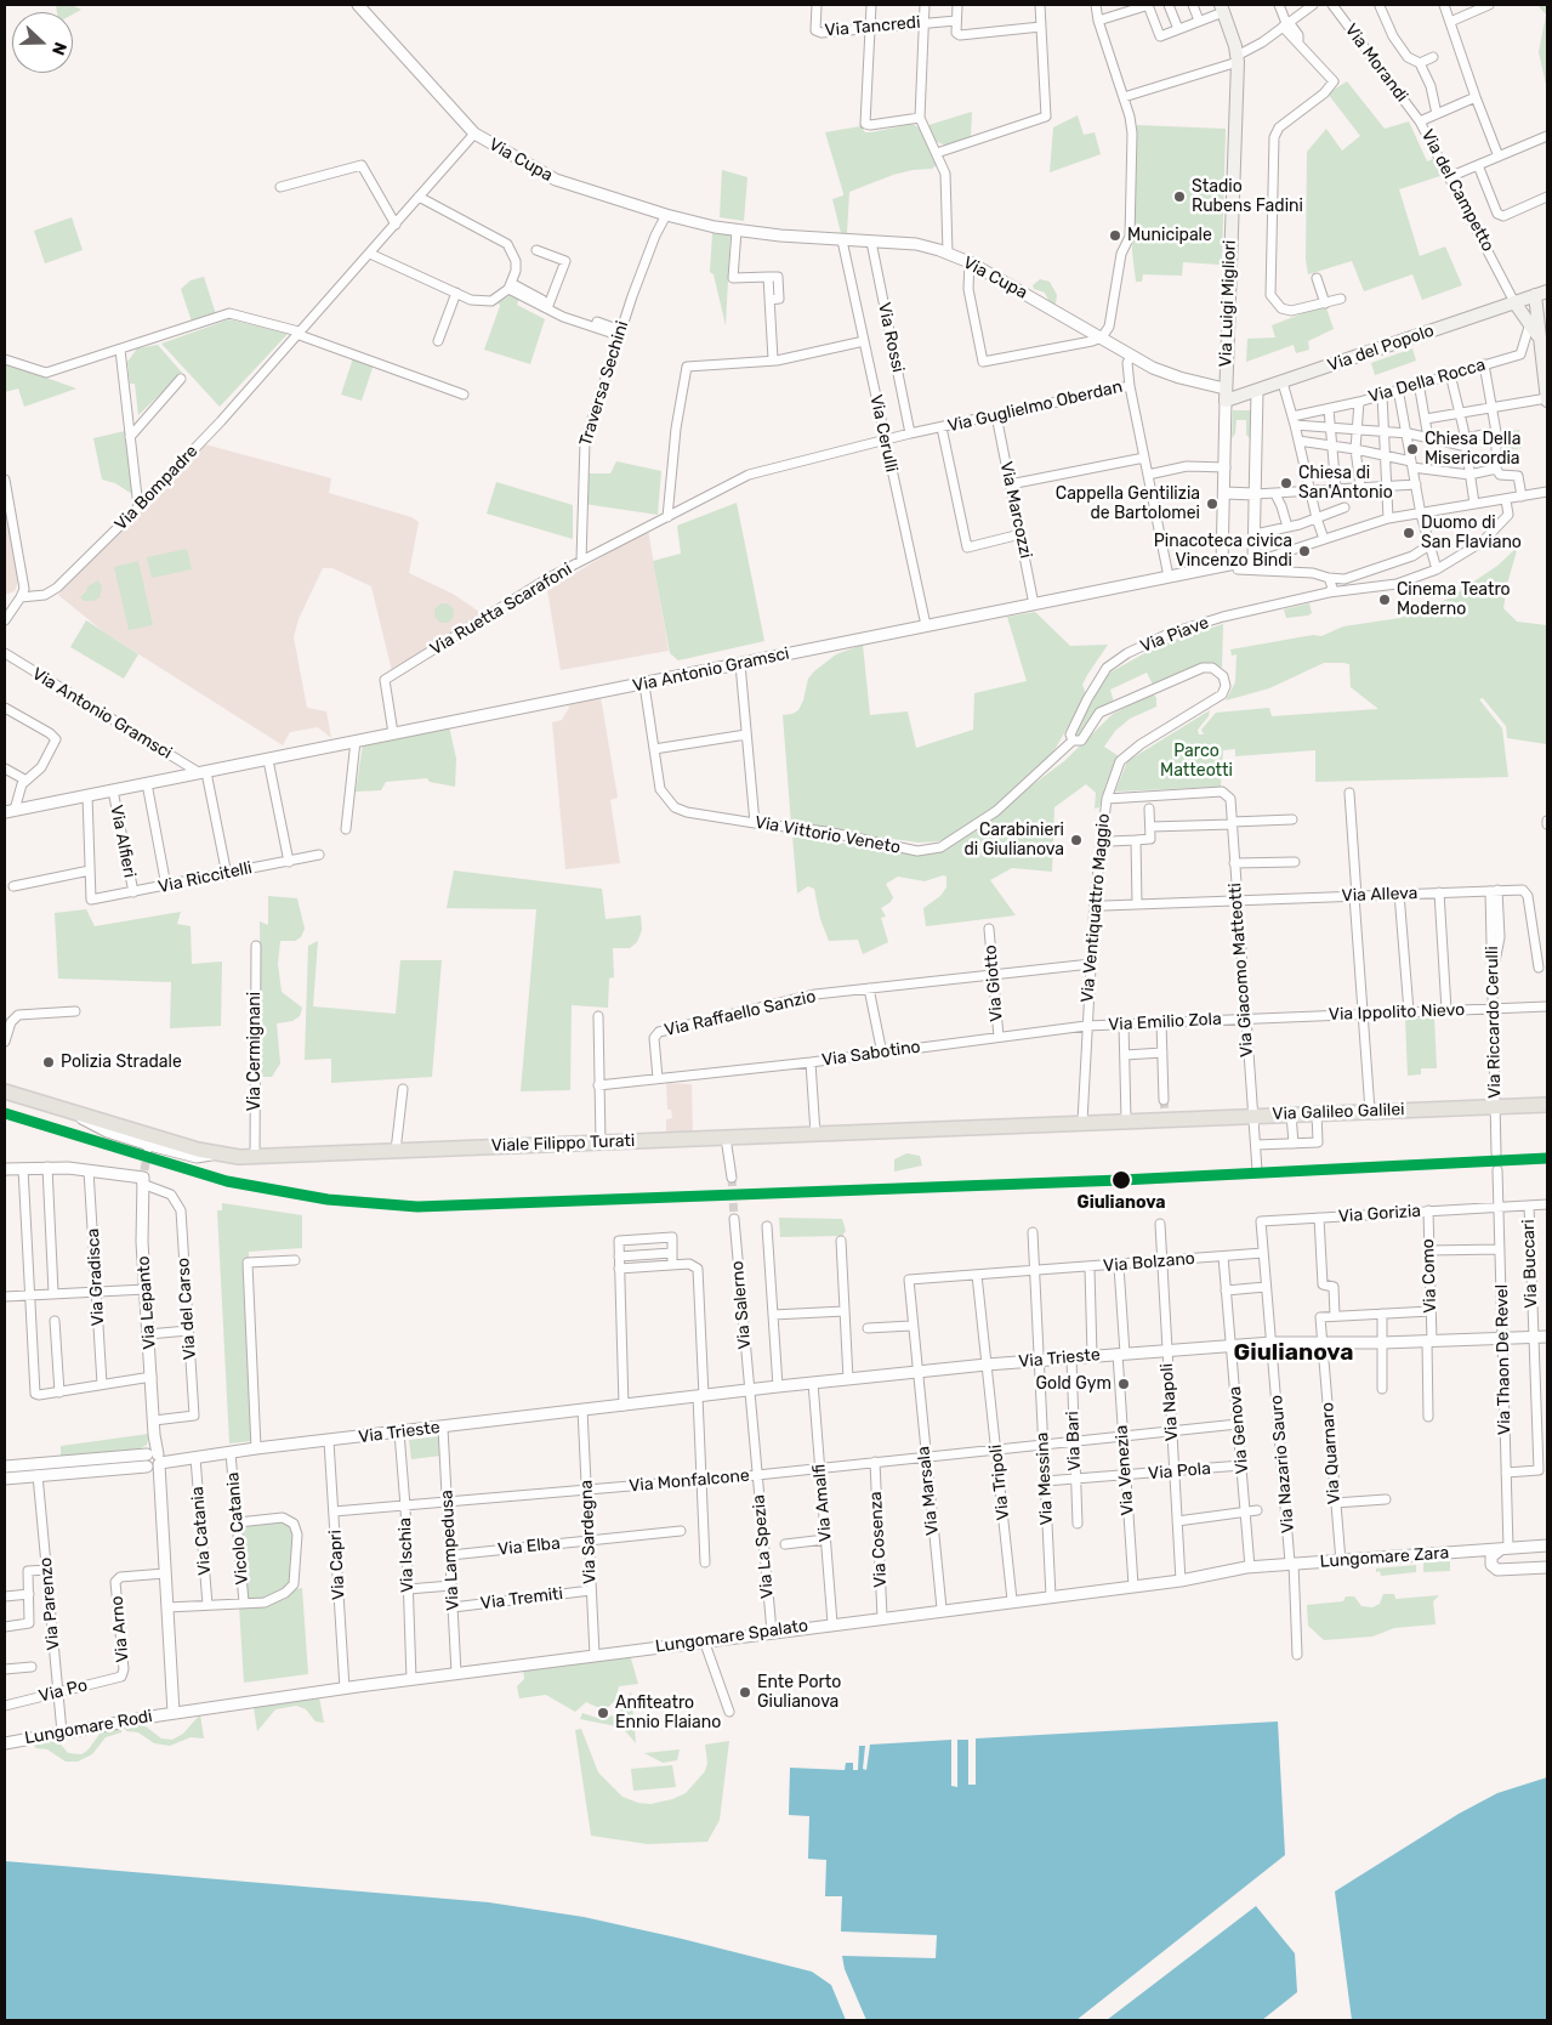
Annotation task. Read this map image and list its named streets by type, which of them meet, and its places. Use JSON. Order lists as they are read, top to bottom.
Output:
{
  "streets": {
    "main road": [
      "Via Luigi Migliori",
      "Via del Popolo",
      "Via Galileo Galilei",
      "Viale Filippo Turati"
    ],
    "street": [
      "Via Tancredi",
      "Via Morandi",
      "Via Cupa",
      "Via del Campetto",
      "Via Rossi",
      "Via Della Rocca",
      "Traversa Sechini",
      "Via Guglielmo Oberdan",
      "Via Cerulli",
      "Via Bompadre",
      "Via Marcozzi",
      "Via Ruetta Scarafoni",
      "Via Piave",
      "Via Antonio Gramsci",
      "Via Vittorio Veneto",
      "Via Alfieri",
      "Via Riccitelli",
      "Via Alleva",
      "Via Ventiquattro Maggio",
      "Via Giacomo Matteotti",
      "Via Giotto",
      "Via Ippolito Nievo",
      "Via Raffaello Sanzio",
      "Via Emilio Zola",
      "Via Riccardo Cerulli",
      "Via Cermignani",
      "Via Sabotino",
      "Via Gorizia",
      "Via Bolzano",
      "Via Buccari",
      "Via Como",
      "Via Gradisca",
      "Via Lepanto",
      "Via Salerno",
      "Via del Carso",
      "Via Trieste",
      "Via Thaon De Revel",
      "Via Napoli",
      "Via Genova",
      "Via Bari",
      "Via Quarnaro",
      "Via Nazario Sauro",
      "Via Venezia",
      "Via Pola",
      "Via Messina",
      "Via Monfalcone",
      "Via Tripoli",
      "Via Marsala",
      "Via Amalfi",
      "Vicolo Catania",
      "Via Catania",
      "Via Sardegna",
      "Via Cosenza",
      "Via Elba",
      "Via La Spezia",
      "Via Lampedusa",
      "Via Ischia",
      "Lungomare Zara",
      "Via Capri",
      "Via Tremiti",
      "Via Parenzo",
      "Via Arno",
      "Lungomare Spalato",
      "Via Po",
      "Lungomare Rodi"
    ]
  },
  "crossings": [
    ["Via Morandi", "Via del Campetto"],
    ["Via Cupa", "Via Rossi"],
    ["Via Cupa", "Traversa Sechini"],
    ["Via Cupa", "Via Guglielmo Oberdan"],
    ["Via Cupa", "Via Cerulli"],
    ["Via Cupa", "Via Bompadre"],
    ["Via del Campetto", "Via del Popolo"],
    ["Via Luigi Migliori", "Via del Popolo"],
    ["Via Luigi Migliori", "Via Guglielmo Oberdan"],
    ["Via Rossi", "Via Guglielmo Oberdan"],
    ["Via del Popolo", "Via Guglielmo Oberdan"],
    ["Traversa Sechini", "Via Ruetta Scarafoni"],
    ["Via Guglielmo Oberdan", "Via Cerulli"],
    ["Via Guglielmo Oberdan", "Via Marcozzi"],
    ["Via Guglielmo Oberdan", "Via Ruetta Scarafoni"],
    ["Via Cerulli", "Via Ruetta Scarafoni"],
    ["Via Cerulli", "Via Antonio Gramsci"],
    ["Via Marcozzi", "Via Antonio Gramsci"],
    ["Via Ruetta Scarafoni", "Via Antonio Gramsci"],
    ["Via Piave", "Via Vittorio Veneto"],
    ["Via Piave", "Via Ventiquattro Maggio"],
    ["Via Antonio Gramsci", "Via Vittorio Veneto"],
    ["Via Antonio Gramsci", "Via Alfieri"],
    ["Via Vittorio Veneto", "Via Ventiquattro Maggio"],
    ["Via Alfieri", "Via Riccitelli"],
    ["Via Alleva", "Via Giacomo Matteotti"],
    ["Via Alleva", "Via Riccardo Cerulli"],
    ["Via Ventiquattro Maggio", "Via Giacomo Matteotti"],
    ["Via Ventiquattro Maggio", "Via Raffaello Sanzio"],
    ["Via Ventiquattro Maggio", "Via Emilio Zola"],
    ["Via Ventiquattro Maggio", "Via Sabotino"],
    ["Via Ventiquattro Maggio", "Viale Filippo Turati"],
    ["Via Giacomo Matteotti", "Via Ippolito Nievo"],
    ["Via Giacomo Matteotti", "Via Emilio Zola"],
    ["Via Giacomo Matteotti", "Via Galileo Galilei"],
    ["Via Giotto", "Via Raffaello Sanzio"],
    ["Via Giotto", "Via Sabotino"],
    ["Via Ippolito Nievo", "Via Emilio Zola"],
    ["Via Ippolito Nievo", "Via Riccardo Cerulli"],
    ["Via Raffaello Sanzio", "Via Sabotino"],
    ["Via Emilio Zola", "Via Sabotino"],
    ["Via Riccardo Cerulli", "Via Galileo Galilei"],
    ["Via Cermignani", "Viale Filippo Turati"],
    ["Via Galileo Galilei", "Viale Filippo Turati"],
    ["Via Gorizia", "Via Buccari"],
    ["Via Gorizia", "Via Como"],
    ["Via Gorizia", "Via Thaon De Revel"],
    ["Via Gorizia", "Via Nazario Sauro"],
    ["Via Bolzano", "Via Napoli"],
    ["Via Bolzano", "Via Genova"],
    ["Via Bolzano", "Via Nazario Sauro"],
    ["Via Bolzano", "Via Venezia"],
    ["Via Bolzano", "Via Tripoli"],
    ["Via Bolzano", "Via Marsala"],
    ["Via Buccari", "Via Trieste"],
    ["Via Buccari", "Via Thaon De Revel"],
    ["Via Como", "Via Trieste"],
    ["Via Lepanto", "Via del Carso"],
    ["Via Lepanto", "Via Trieste"],
    ["Via Lepanto", "Via Arno"],
    ["Via Lepanto", "Lungomare Spalato"],
    ["Via Lepanto", "Lungomare Rodi"],
    ["Via Salerno", "Via Trieste"],
    ["Via Salerno", "Via La Spezia"],
    ["Via Trieste", "Via Thaon De Revel"],
    ["Via Trieste", "Via Napoli"],
    ["Via Trieste", "Via Genova"],
    ["Via Trieste", "Via Bari"],
    ["Via Trieste", "Via Quarnaro"],
    ["Via Trieste", "Via Nazario Sauro"],
    ["Via Trieste", "Via Venezia"],
    ["Via Trieste", "Via Messina"],
    ["Via Trieste", "Via Tripoli"],
    ["Via Trieste", "Via Marsala"],
    ["Via Trieste", "Via Amalfi"],
    ["Via Trieste", "Vicolo Catania"],
    ["Via Trieste", "Via Catania"],
    ["Via Trieste", "Via Sardegna"],
    ["Via Trieste", "Via La Spezia"],
    ["Via Trieste", "Via Lampedusa"],
    ["Via Trieste", "Via Ischia"],
    ["Via Trieste", "Via Capri"],
    ["Via Thaon De Revel", "Lungomare Zara"],
    ["Via Napoli", "Via Pola"],
    ["Via Napoli", "Via Monfalcone"],
    ["Via Napoli", "Lungomare Spalato"],
    ["Via Genova", "Via Pola"],
    ["Via Genova", "Via Monfalcone"],
    ["Via Genova", "Lungomare Spalato"],
    ["Via Bari", "Via Pola"],
    ["Via Bari", "Via Monfalcone"],
    ["Via Quarnaro", "Lungomare Zara"],
    ["Via Nazario Sauro", "Lungomare Zara"],
    ["Via Nazario Sauro", "Lungomare Spalato"],
    ["Via Venezia", "Via Pola"],
    ["Via Venezia", "Via Monfalcone"],
    ["Via Venezia", "Lungomare Spalato"],
    ["Via Pola", "Via Messina"],
    ["Via Messina", "Via Monfalcone"],
    ["Via Messina", "Lungomare Spalato"],
    ["Via Monfalcone", "Via Tripoli"],
    ["Via Monfalcone", "Via Marsala"],
    ["Via Monfalcone", "Via Amalfi"],
    ["Via Monfalcone", "Via Sardegna"],
    ["Via Monfalcone", "Via Cosenza"],
    ["Via Monfalcone", "Via La Spezia"],
    ["Via Monfalcone", "Via Lampedusa"],
    ["Via Monfalcone", "Via Ischia"],
    ["Via Monfalcone", "Via Capri"],
    ["Via Tripoli", "Lungomare Spalato"],
    ["Via Marsala", "Lungomare Spalato"],
    ["Via Amalfi", "Lungomare Spalato"],
    ["Via Sardegna", "Via Elba"],
    ["Via Sardegna", "Via Tremiti"],
    ["Via Sardegna", "Lungomare Spalato"],
    ["Via Cosenza", "Lungomare Spalato"],
    ["Via Elba", "Via Lampedusa"],
    ["Via La Spezia", "Lungomare Spalato"],
    ["Via Lampedusa", "Via Tremiti"],
    ["Via Lampedusa", "Lungomare Spalato"],
    ["Via Ischia", "Lungomare Spalato"],
    ["Lungomare Zara", "Lungomare Spalato"],
    ["Via Capri", "Lungomare Spalato"],
    ["Via Parenzo", "Via Po"],
    ["Via Parenzo", "Lungomare Rodi"],
    ["Via Arno", "Via Po"],
    ["Lungomare Spalato", "Lungomare Rodi"]
  ],
  "districts": ["Giulianova"],
  "parks": ["Parco Matteotti"],
  "places": [
    "Stadio Rubens Fadini",
    "Municipale",
    "Chiesa Della Misericordia",
    "Chiesa di San'Antonio",
    "Cappella Gentilizia de Bartolomei",
    "Duomo di San Flaviano",
    "Pinacoteca civica Vincenzo Bindi",
    "Cinema Teatro Moderno",
    "Carabinieri di Giulianova",
    "Polizia Stradale",
    "Giulianova",
    "Gold Gym",
    "Ente Porto Giulianova",
    "Anfiteatro Ennio Flaiano"
  ],
  "north": "right"
}
